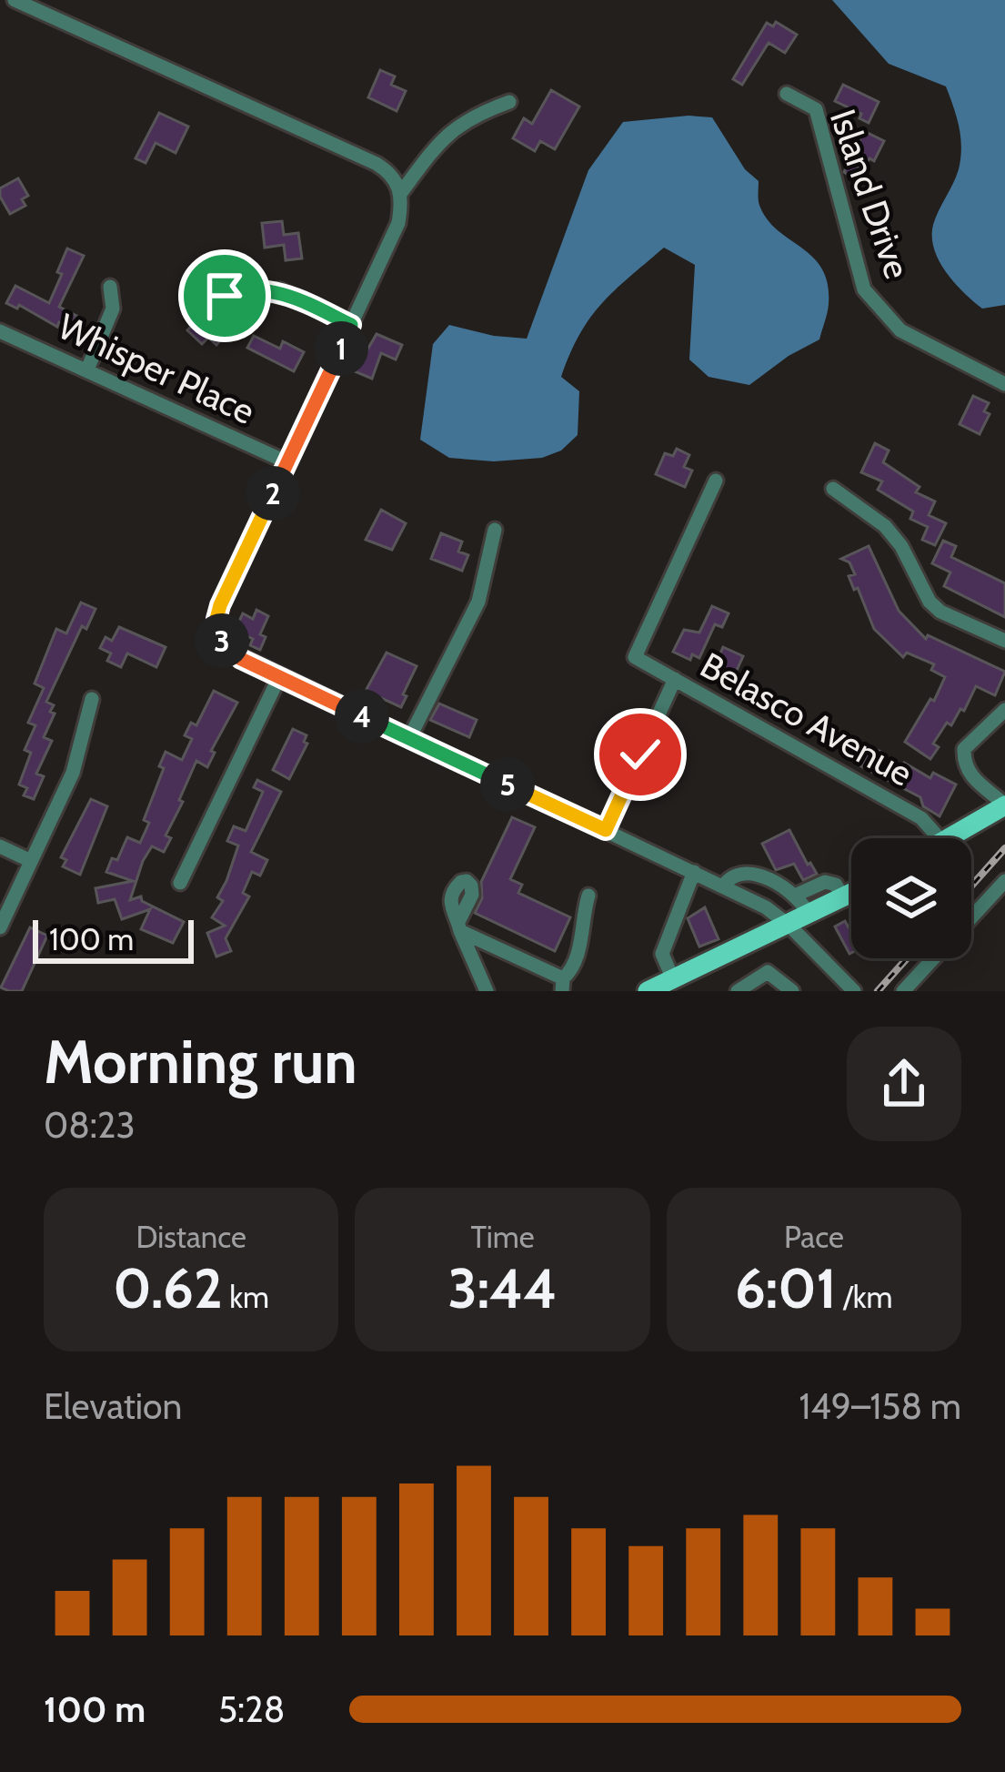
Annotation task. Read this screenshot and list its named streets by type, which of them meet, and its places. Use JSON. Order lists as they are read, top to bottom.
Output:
{
  "streets": {
    "street": ["Island Drive", "Whisper Place", "Belasco Avenue"]
  },
  "scale_bar": "100 m",
  "page": {
    "pins": [
      "1",
      "2",
      "3",
      "4",
      "5"
    ],
    "scale": "100 m",
    "heading": ["Morning run", "08:23"],
    "stats": [
      ["Distance", "0.62 km"],
      ["Time", "3:44"],
      ["Pace", "6:01 /km"]
    ],
    "chart": ["Elevation", "149–158 m"],
    "list": [
      {
        "name": "100 m",
        "note": "5:28"
      }
    ]
  }
}
